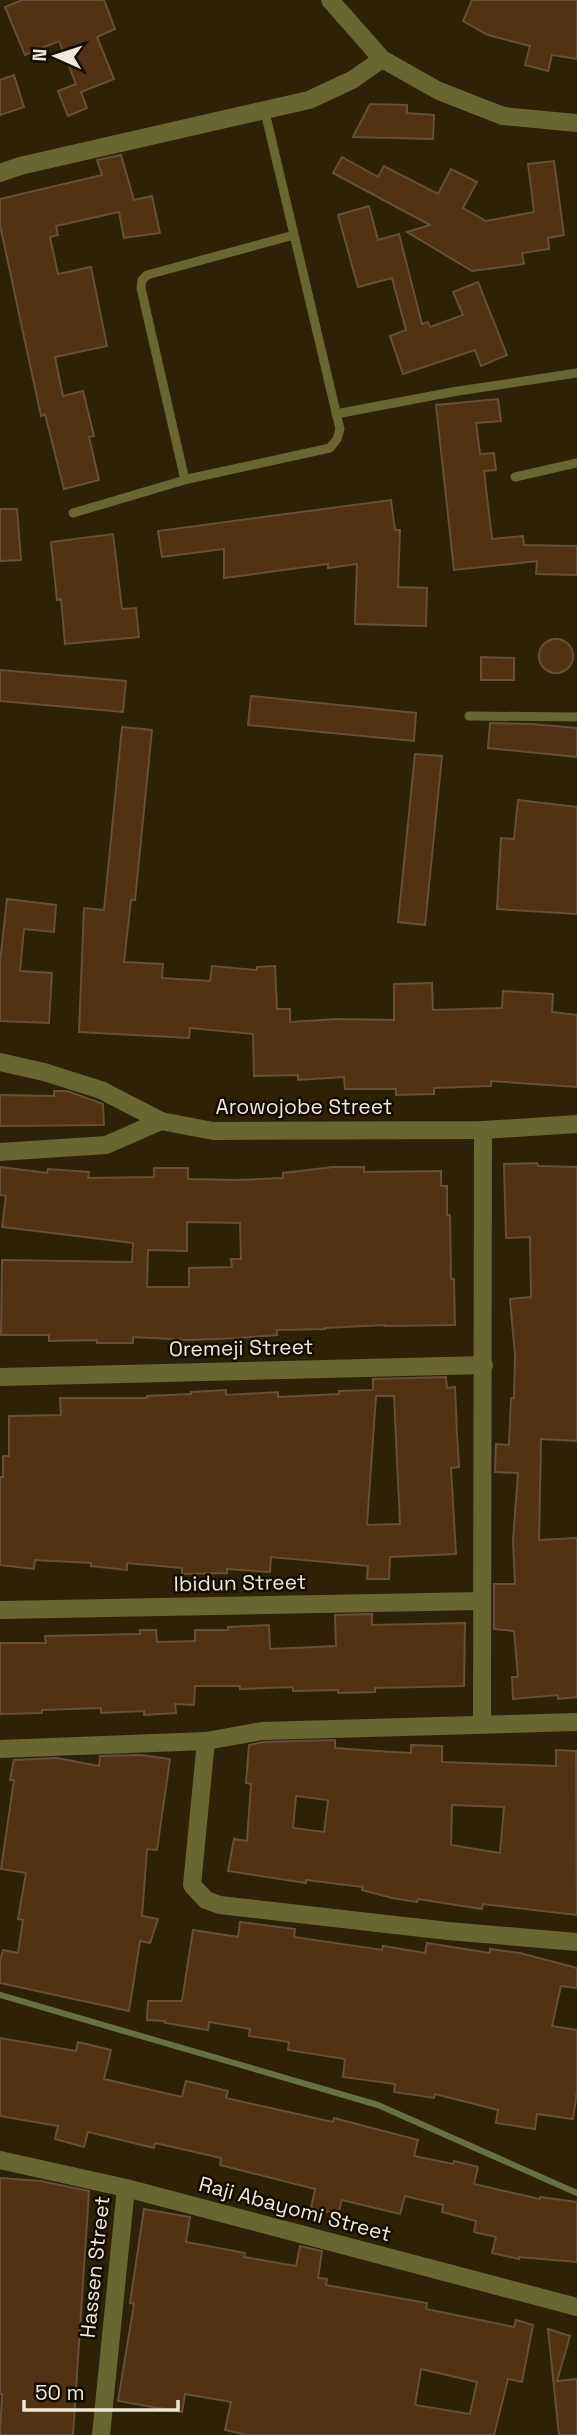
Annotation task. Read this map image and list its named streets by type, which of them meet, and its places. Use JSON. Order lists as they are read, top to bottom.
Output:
{
  "streets": {
    "street": [
      "Arowojobe Street",
      "Oremeji Street",
      "Ibidun Street",
      "Raji Abayomi Street",
      "Hassen Street"
    ]
  },
  "crossings": [
    ["Raji Abayomi Street", "Hassen Street"]
  ],
  "scale_bar": "50 m",
  "north": "left"
}
